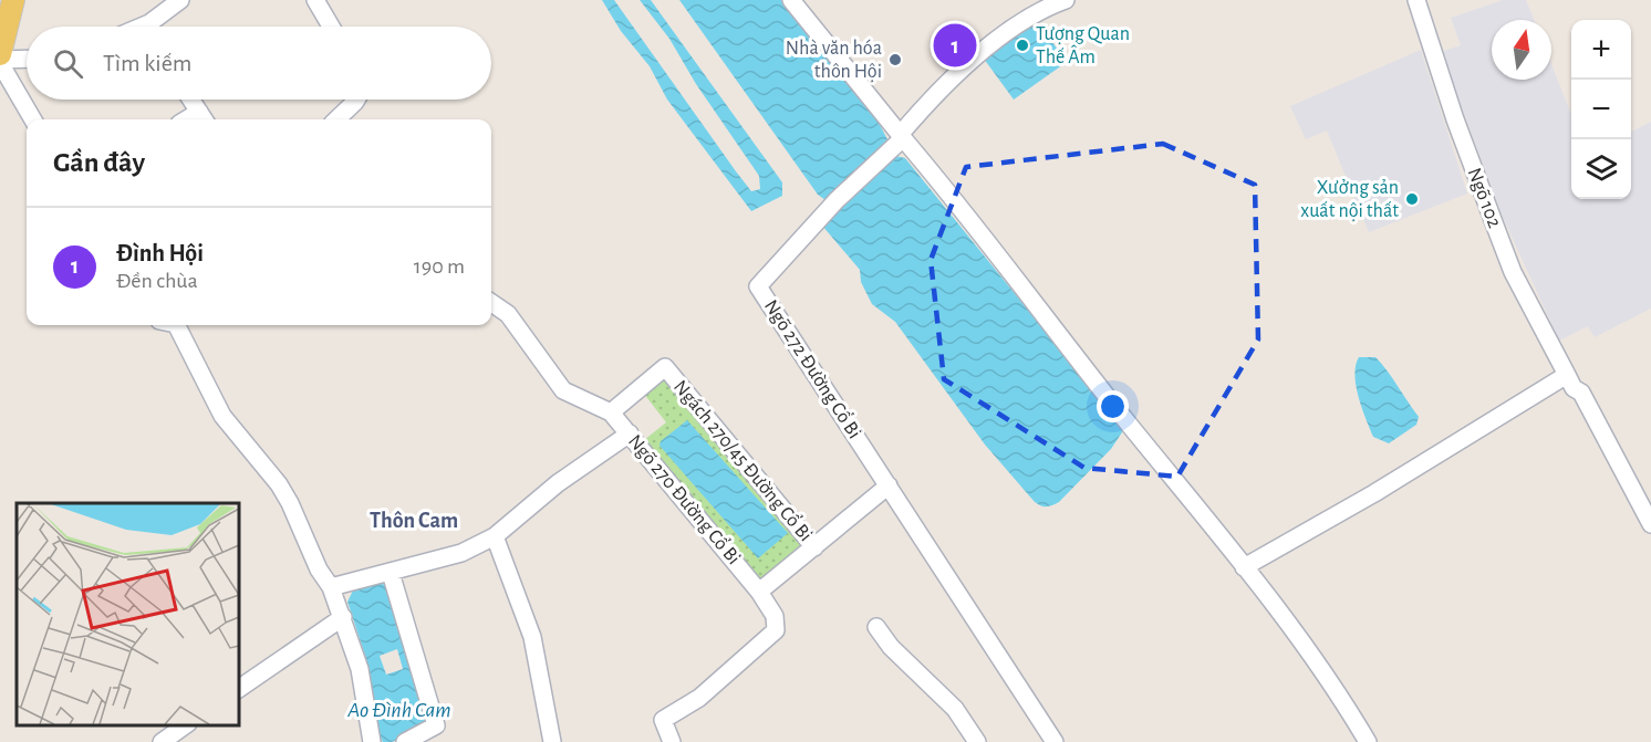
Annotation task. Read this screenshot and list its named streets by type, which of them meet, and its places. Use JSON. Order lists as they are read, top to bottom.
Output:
{
  "streets": {
    "street": [
      "Ngõ 102",
      "Ngõ 272 Đường Cổ Bi",
      "Ngách 270/45 Đường Cổ Bi",
      "Ngõ 270 Đường Cổ Bi"
    ]
  },
  "crossings": [
    ["Ngách 270/45 Đường Cổ Bi", "Ngõ 270 Đường Cổ Bi"]
  ],
  "districts": ["Thôn Cam"],
  "water": ["Ao Đình Cam"],
  "places": ["Tượng Quan Thế Âm", "Nhà văn hóa thôn Hội", "Xưởng sản xuất nội thất"],
  "north": "top",
  "page": {
    "map_buttons": ["+", "−"],
    "pins": "1",
    "search": "Tìm kiếm",
    "heading": "Gần đây",
    "list": [
      {
        "mark": "1",
        "name": "Đình Hội",
        "note": "Đền chùa",
        "value": "190 m"
      }
    ]
  }
}
